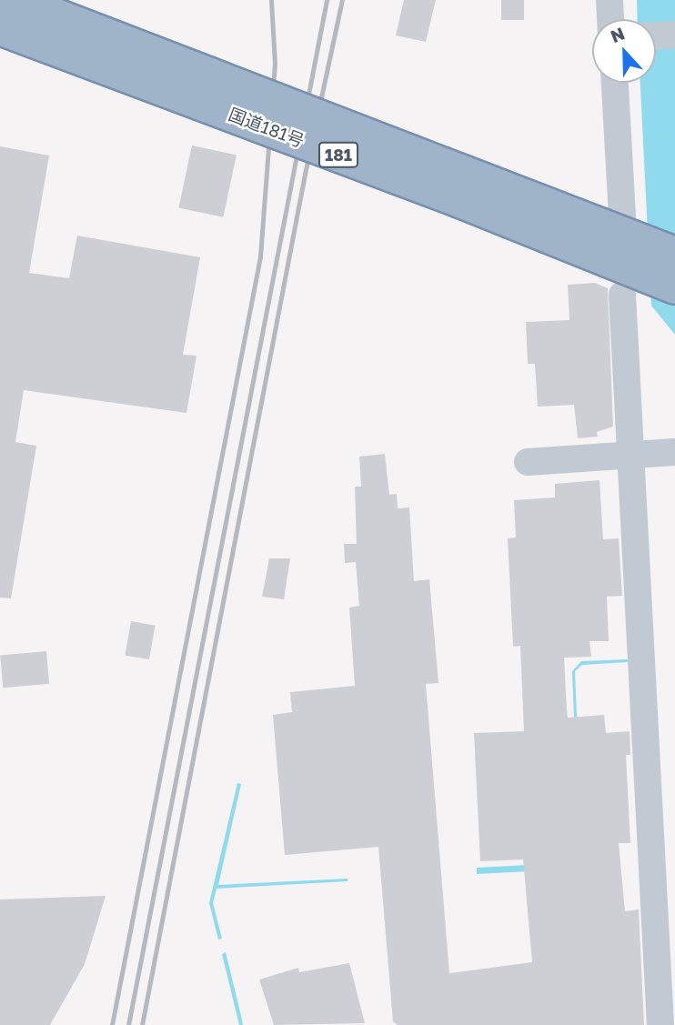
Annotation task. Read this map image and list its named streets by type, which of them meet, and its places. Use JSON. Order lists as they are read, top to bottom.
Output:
{
  "streets": {
    "highway": ["国道181号", "181"]
  },
  "north": "top"
}
